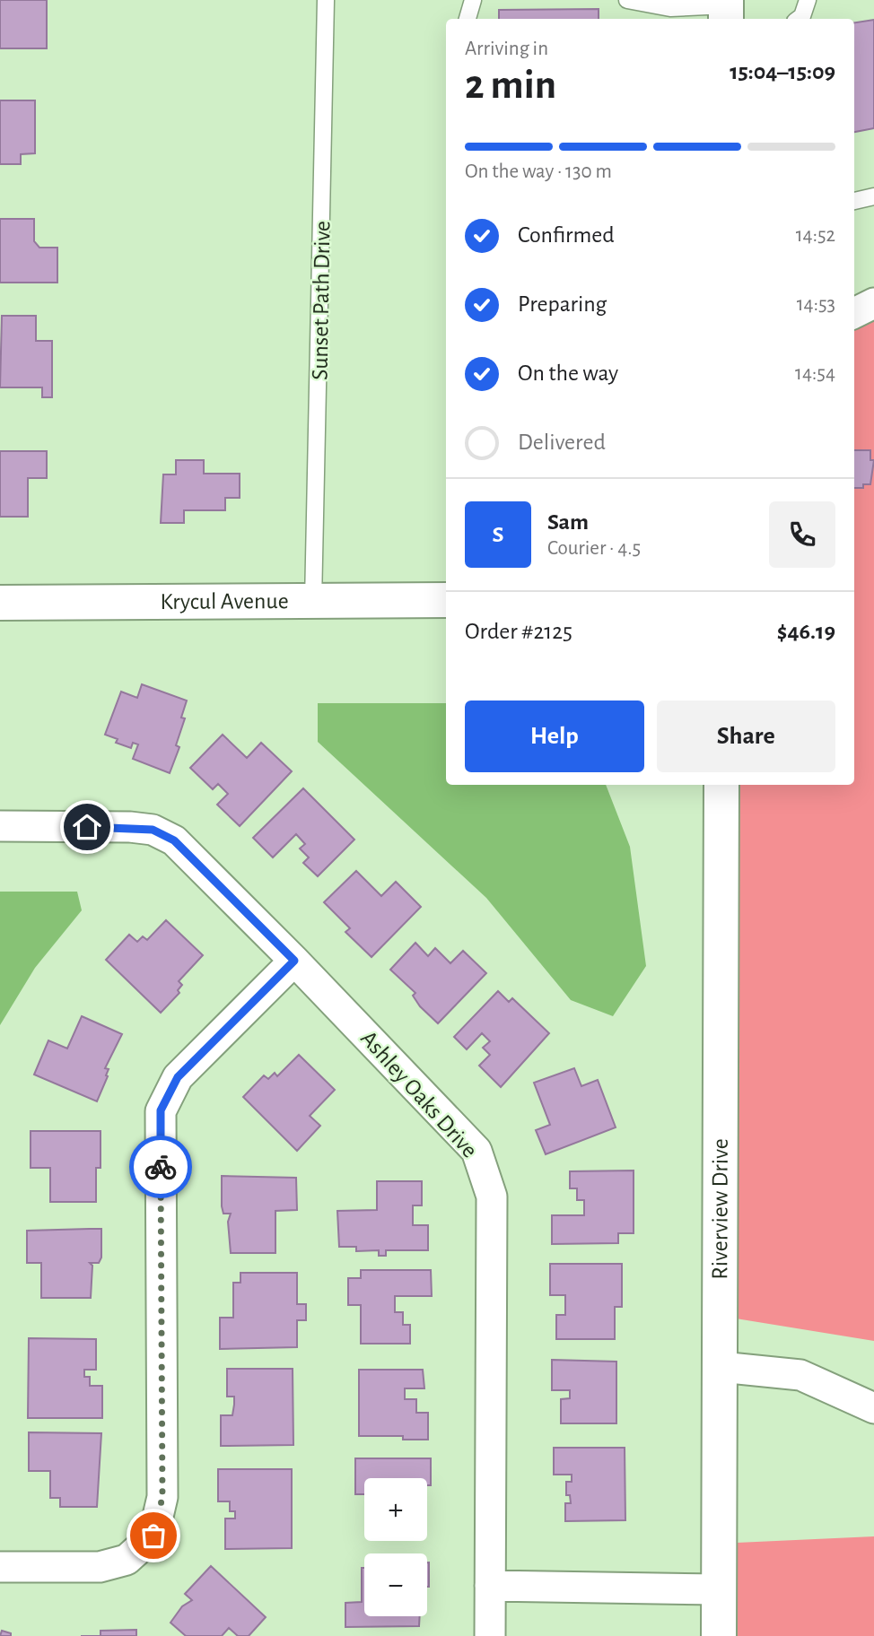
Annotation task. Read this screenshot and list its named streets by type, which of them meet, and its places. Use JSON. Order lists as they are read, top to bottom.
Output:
{
  "streets": {
    "street": ["Krycul Avenue", "Ashley Oaks Drive", "Riverview Drive"],
    "lane": ["Sunset Path Drive"]
  },
  "crossings": [
    ["Sunset Path Drive", "Krycul Avenue"]
  ],
  "page": {
    "heading": ["2 min", "Arriving in", "15:04–15:09"],
    "panel": [
      "Sam",
      "Courier · 4.5",
      "Order #2125",
      "$46.19"
    ],
    "bar": "On the way · 130 m",
    "list": [
      ["Confirmed", "14:52"],
      ["Preparing", "14:53"],
      ["On the way", "14:54"],
      "Delivered"
    ],
    "round": "S",
    "buttons": ["Help", "Share"],
    "map_buttons": ["+", "−"]
  }
}
